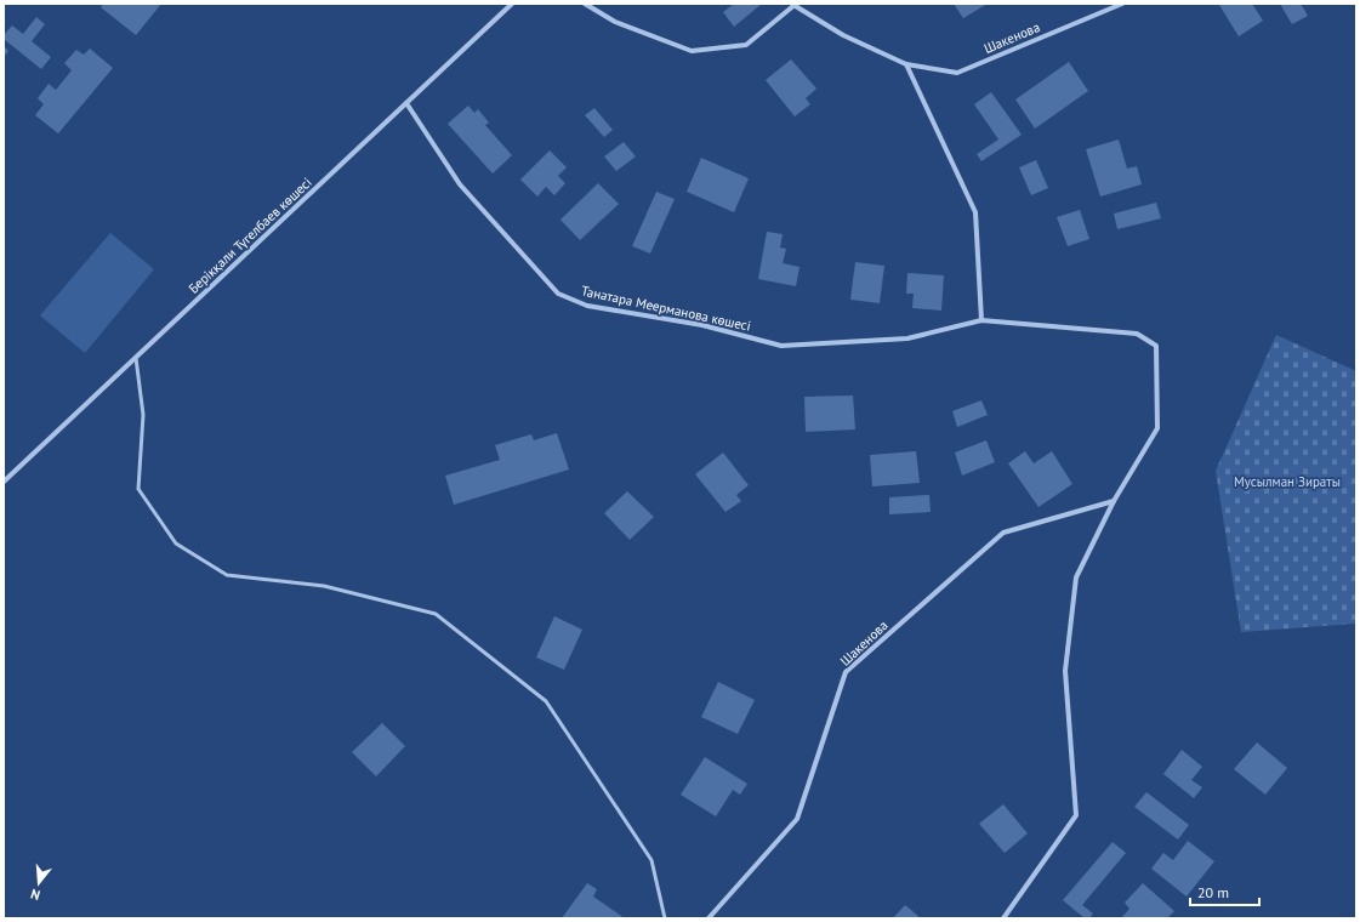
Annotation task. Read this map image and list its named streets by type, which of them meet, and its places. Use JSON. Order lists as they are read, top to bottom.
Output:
{
  "streets": {
    "street": ["Шакенова", "Берікқали Түгелбаев көшесі", "Танатара Меерманова көшесі"]
  },
  "crossings": [
    ["Шакенова", "Танатара Меерманова көшесі"],
    ["Берікқали Түгелбаев көшесі", "Танатара Меерманова көшесі"]
  ],
  "parks": ["Мусылман Зираты"],
  "scale_bar": "20 m",
  "north": "bottom"
}
